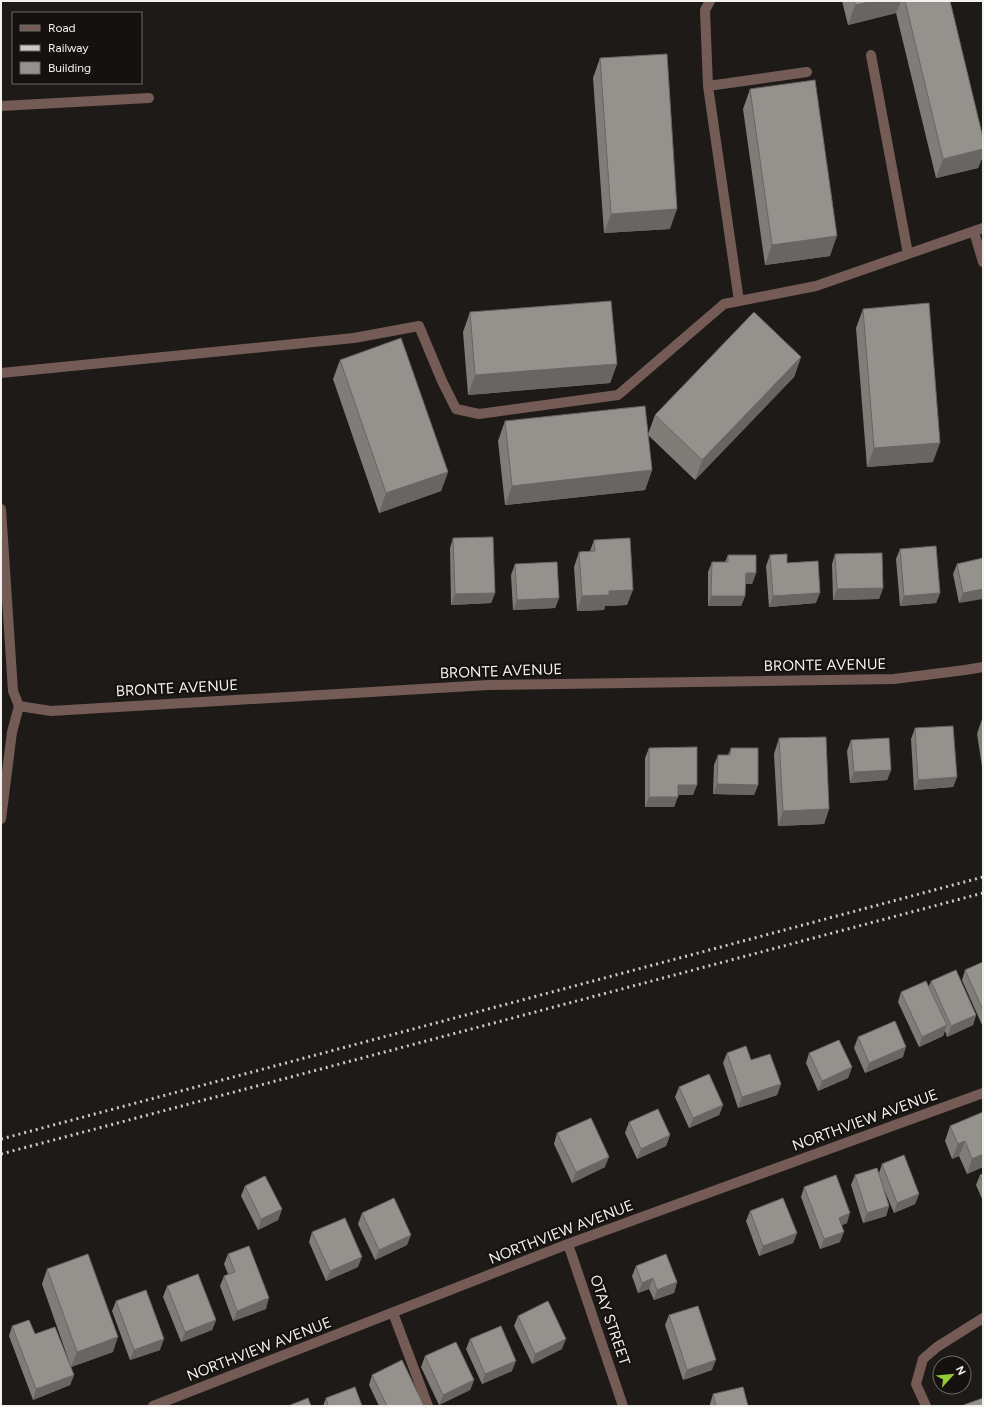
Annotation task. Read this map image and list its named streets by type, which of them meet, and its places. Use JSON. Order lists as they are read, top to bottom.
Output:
{
  "streets": {
    "street": ["BRONTE AVENUE", "NORTHVIEW AVENUE", "OTAY STREET"]
  },
  "crossings": [
    ["NORTHVIEW AVENUE", "OTAY STREET"]
  ],
  "legend": ["Road", "Railway", "Building"],
  "north": "top right"
}
